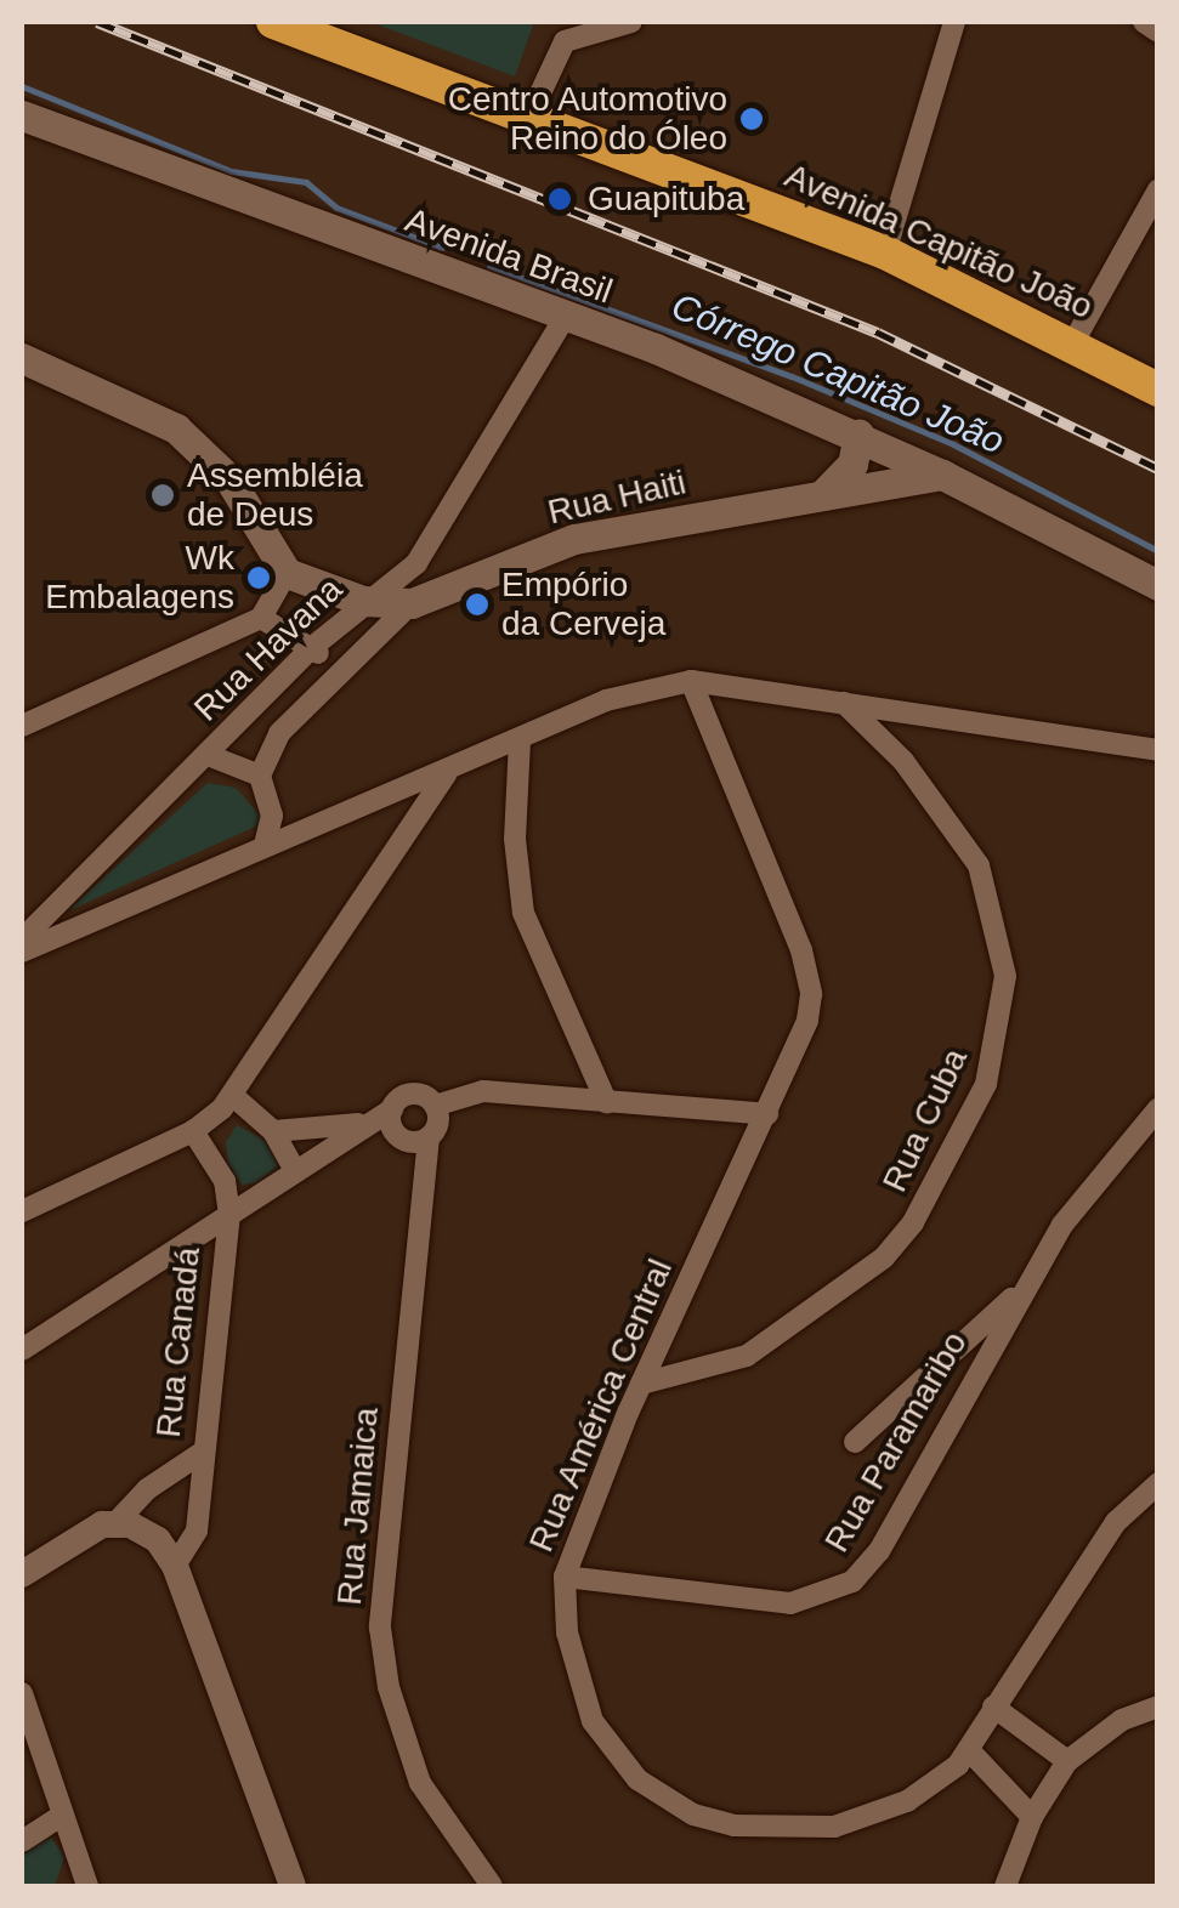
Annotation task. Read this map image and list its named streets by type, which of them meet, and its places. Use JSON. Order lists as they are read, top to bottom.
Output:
{
  "streets": {
    "highway": ["Avenida Capitão João"],
    "main road": ["Avenida Brasil", "Rua Haiti"],
    "street": [
      "Rua Havana",
      "Rua Cuba",
      "Rua Canadá",
      "Rua América Central",
      "Rua Paramaribo",
      "Rua Jamaica"
    ]
  },
  "crossings": [
    ["Avenida Brasil", "Rua Haiti"],
    ["Avenida Brasil", "Rua Havana"],
    ["Rua Haiti", "Rua Havana"],
    ["Rua Cuba", "Rua América Central"],
    ["Rua América Central", "Rua Paramaribo"]
  ],
  "water": ["Córrego Capitão João"],
  "places": [
    "Centro Automotivo Reino do Óleo",
    "Guapituba",
    "Assembléia de Deus",
    "Wk Embalagens",
    "Empório da Cerveja"
  ]
}
